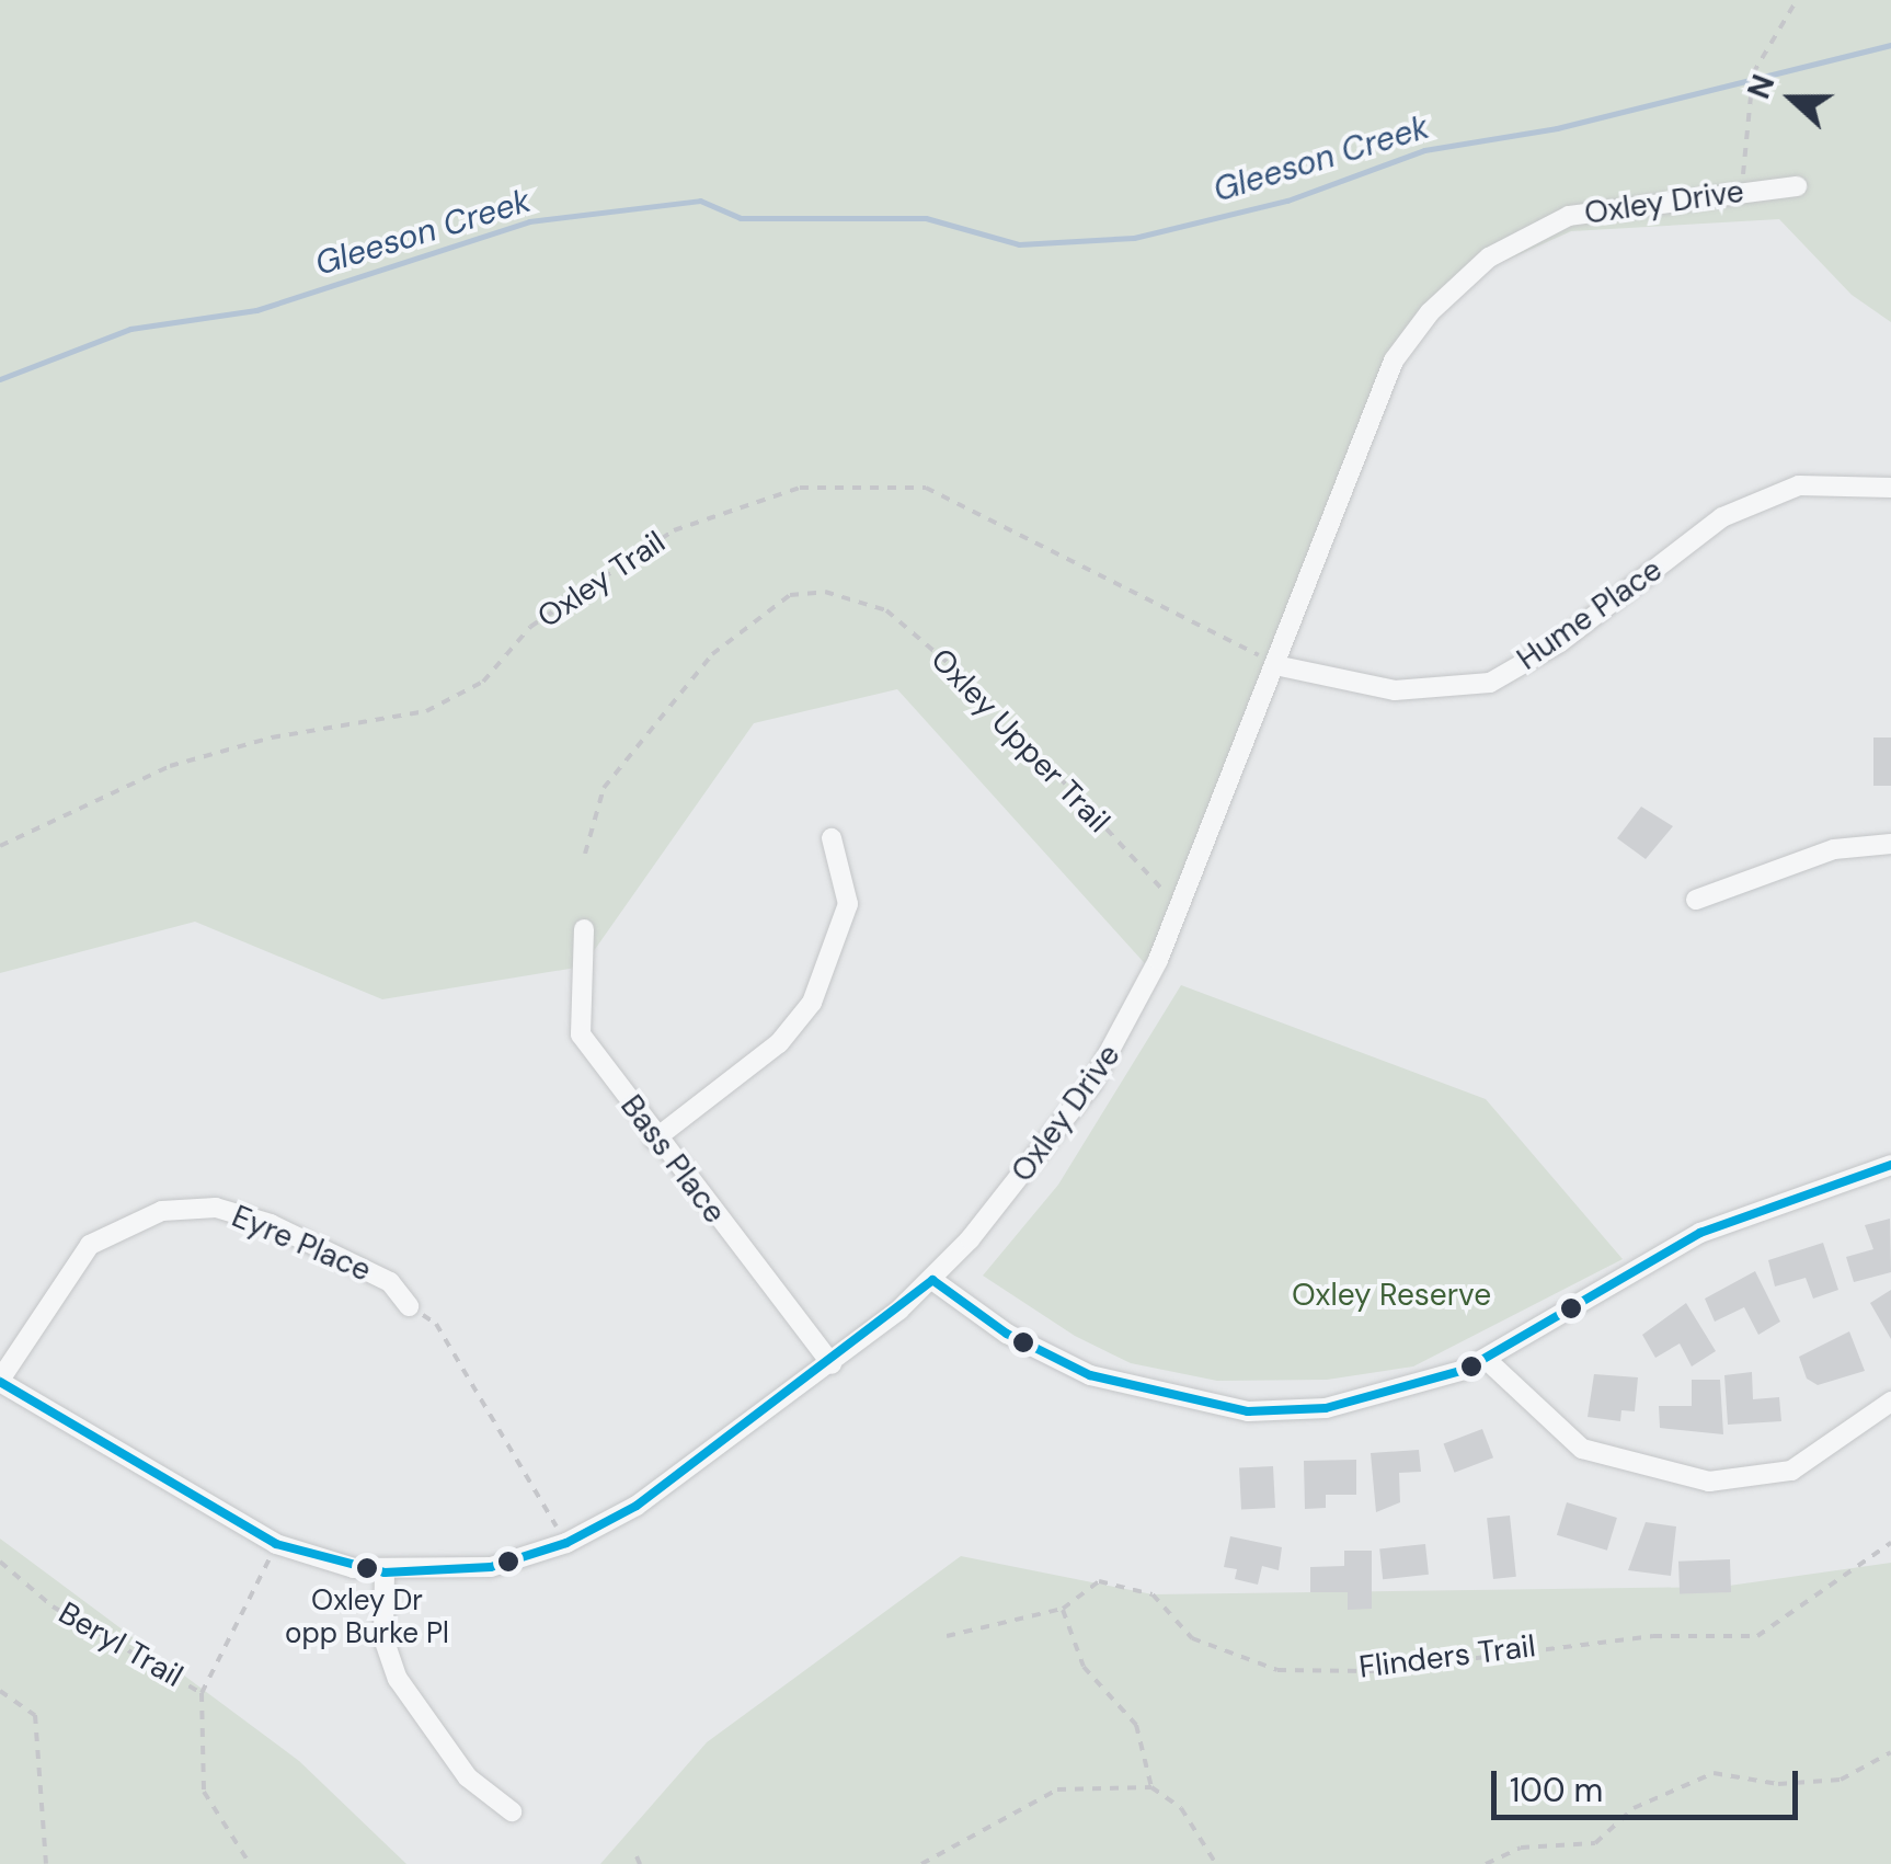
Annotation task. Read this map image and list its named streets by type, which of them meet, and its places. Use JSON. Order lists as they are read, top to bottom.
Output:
{
  "streets": {
    "street": [
      "Oxley Drive",
      "Hume Place",
      "Bass Place",
      "Eyre Place"
    ],
    "path": [
      "Oxley Trail",
      "Oxley Upper Trail",
      "Beryl Trail",
      "Flinders Trail"
    ]
  },
  "crossings": [
    ["Oxley Drive", "Oxley Trail"],
    ["Oxley Drive", "Hume Place"],
    ["Oxley Drive", "Oxley Upper Trail"],
    ["Oxley Drive", "Bass Place"],
    ["Oxley Drive", "Eyre Place"],
    ["Oxley Trail", "Hume Place"]
  ],
  "water": ["Gleeson Creek"],
  "parks": ["Oxley Reserve"],
  "places": ["Oxley Dr opp Burke Pl"],
  "scale_bar": "100 m",
  "north": "left"
}
